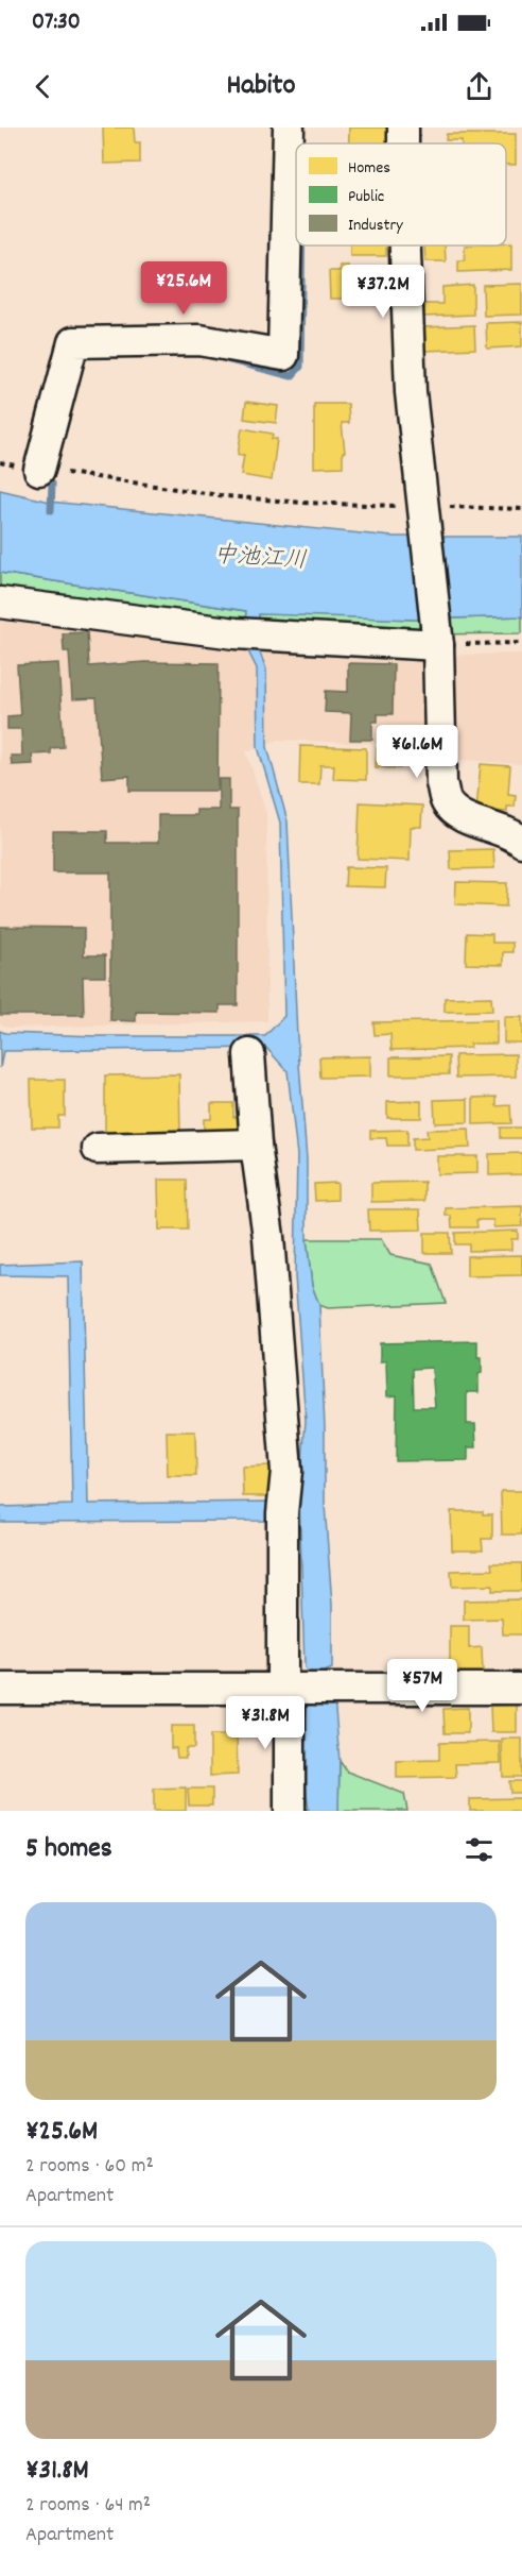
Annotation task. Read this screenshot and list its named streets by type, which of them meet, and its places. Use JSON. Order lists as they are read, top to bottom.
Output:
{
  "water": ["中池江川"],
  "legend": ["Homes", "Public", "Industry"],
  "page": {
    "status": "07:30",
    "header": "Habito",
    "price": [
      "¥25.6M",
      "¥37.2M",
      "¥61.6M",
      "¥57M",
      "¥31.8M"
    ],
    "heading": "5 homes",
    "list": [
      {
        "name": "¥25.6M",
        "note": "2 rooms · 60 m² · Apartment"
      },
      {
        "name": "¥31.8M",
        "note": "2 rooms · 64 m² · Apartment"
      }
    ]
  }
}
